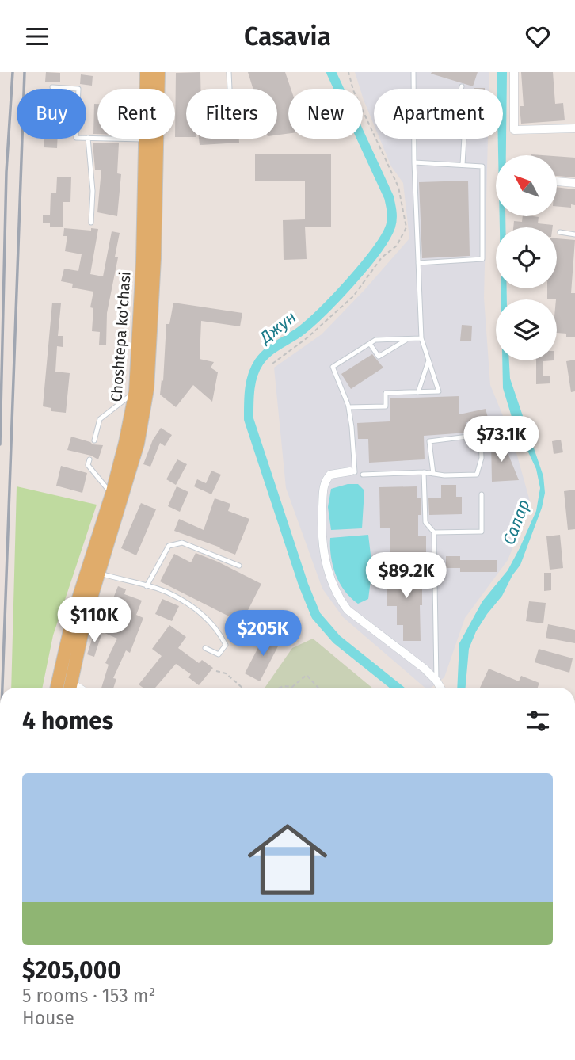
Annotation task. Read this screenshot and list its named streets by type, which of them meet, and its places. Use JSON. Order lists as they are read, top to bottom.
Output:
{
  "streets": {
    "main road": ["Choshtepa ko'chasi"]
  },
  "water": ["Джун", "Салар"],
  "north": "top left",
  "page": {
    "header": "Casavia",
    "chip": [
      "Buy",
      "Rent",
      "Filters",
      "New",
      "Apartment"
    ],
    "price": [
      "$73.1K",
      "$89.2K",
      "$110K",
      "$205K"
    ],
    "heading": "4 homes",
    "list": [
      {
        "name": "$205,000",
        "note": "5 rooms · 153 m² · House"
      }
    ]
  }
}
